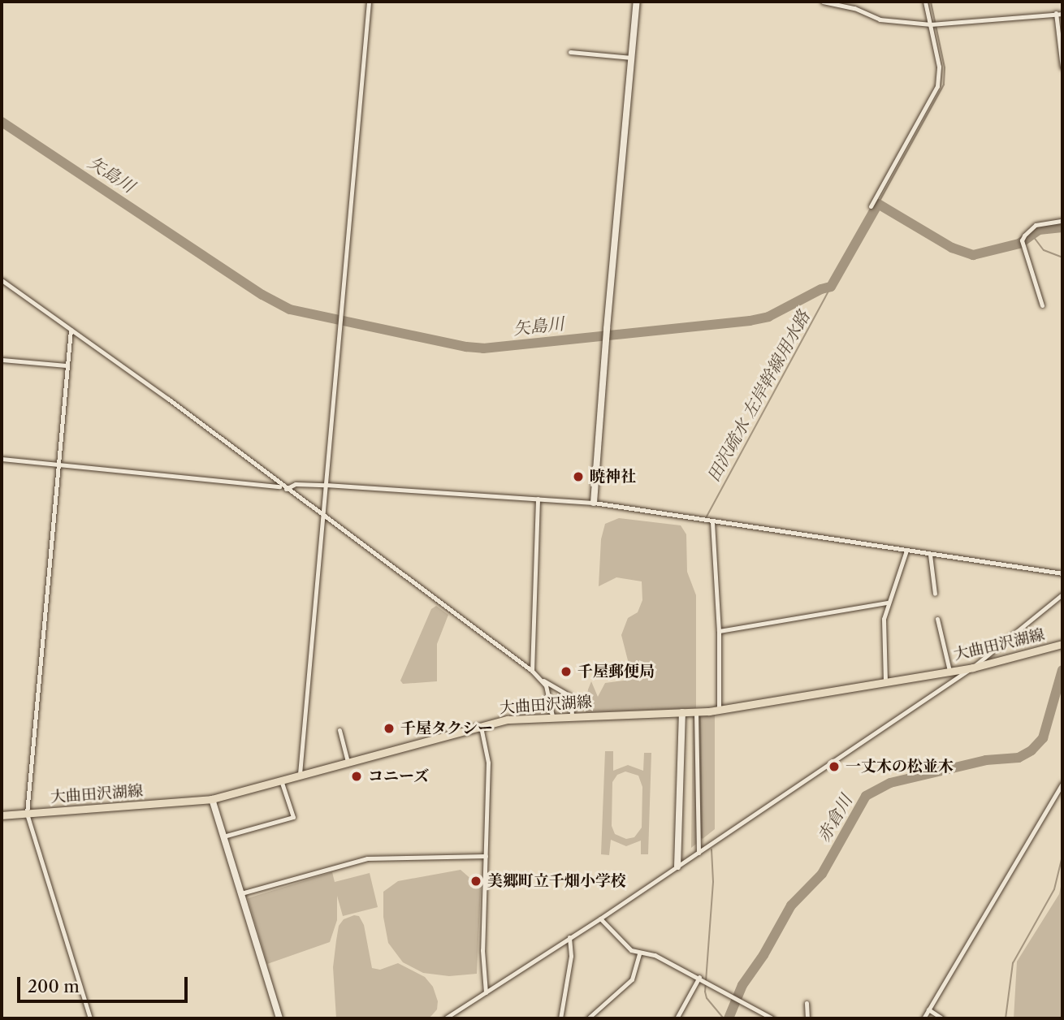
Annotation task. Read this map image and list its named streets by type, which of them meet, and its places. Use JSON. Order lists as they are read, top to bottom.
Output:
{
  "streets": {
    "main road": ["大曲田沢湖線"]
  },
  "water": ["矢島川", "田沢疏水 左岸幹線用水路", "赤倉川"],
  "places": [
    "暁神社",
    "千屋郵便局",
    "千屋タクシー",
    "一丈木の松並木",
    "コニーズ",
    "美郷町立千畑小学校"
  ],
  "scale_bar": "200 m"
}
